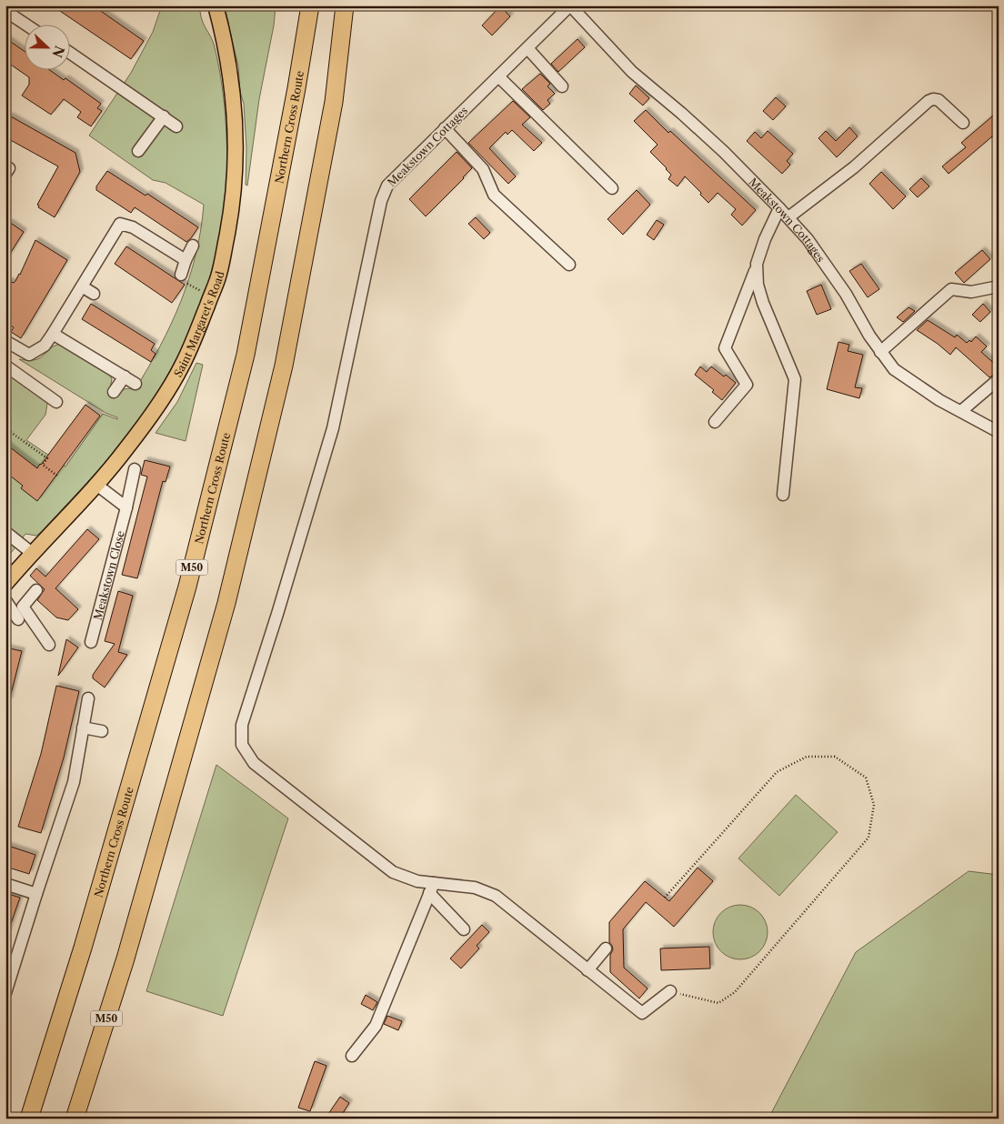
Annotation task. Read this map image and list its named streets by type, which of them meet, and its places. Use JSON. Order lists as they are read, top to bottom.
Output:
{
  "streets": {
    "highway": ["Northern Cross Route", "M50"],
    "main road": ["Saint Margaret's Road"],
    "street": ["Meakstown Cottages", "Meakstown Close"]
  },
  "north": "right"
}
